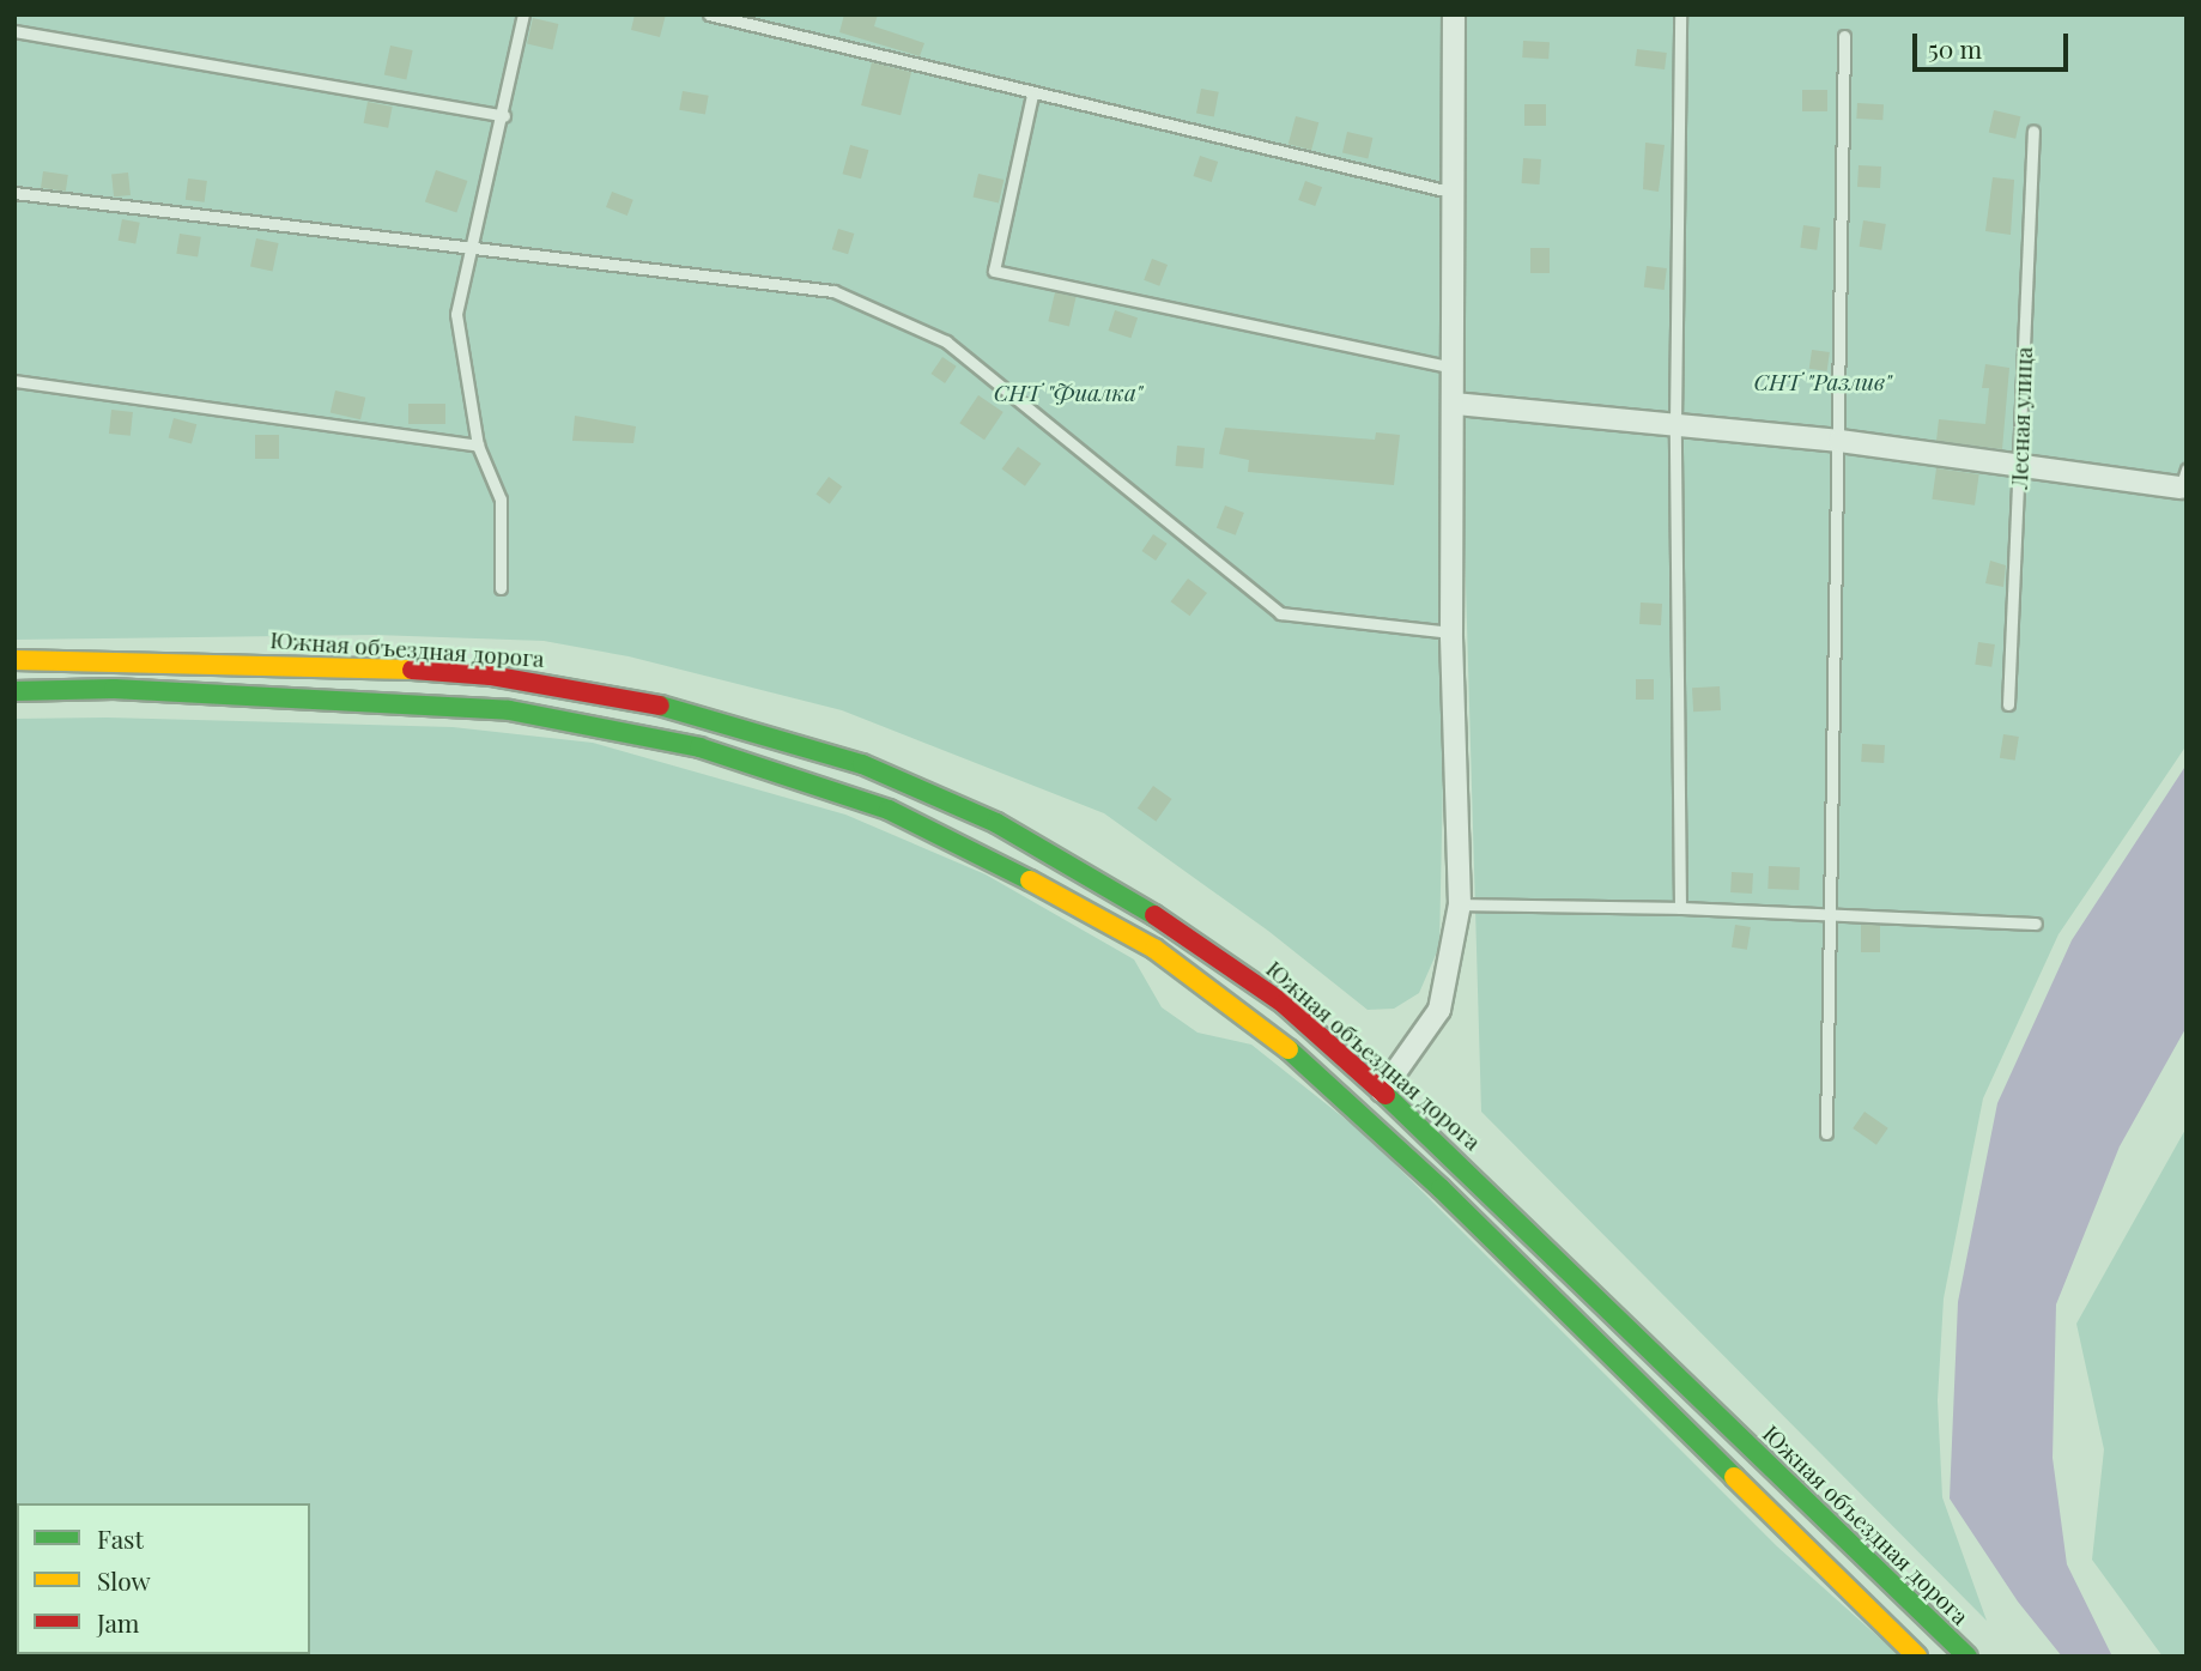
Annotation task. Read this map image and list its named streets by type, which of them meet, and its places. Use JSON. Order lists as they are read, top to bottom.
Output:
{
  "streets": {
    "main road": ["Южная объездная дорога"],
    "lane": ["Лесная улица"]
  },
  "parks": ["СНТ \"Разлив\"", "СНТ \"Фиалка\""],
  "legend": ["Fast", "Slow", "Jam"],
  "scale_bar": "50 m"
}
